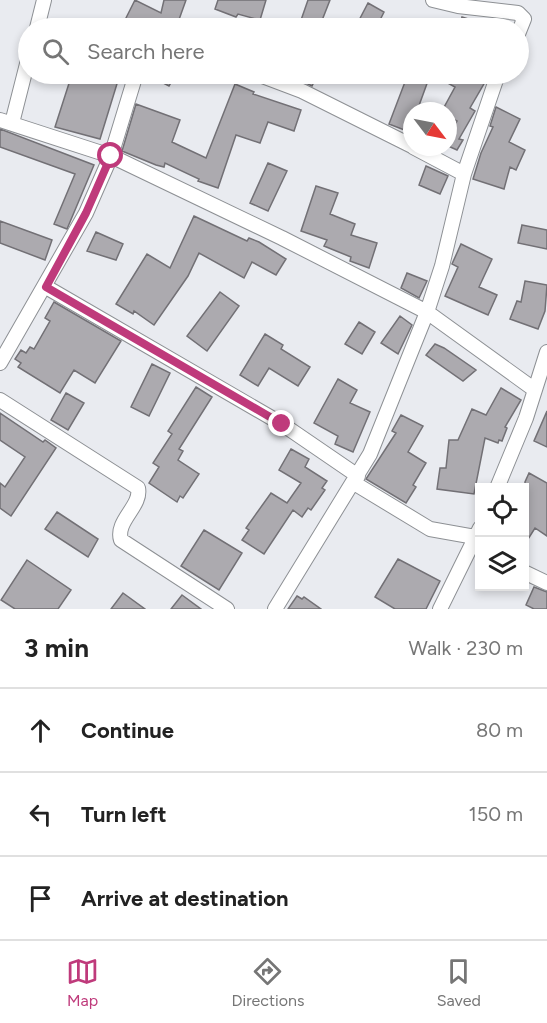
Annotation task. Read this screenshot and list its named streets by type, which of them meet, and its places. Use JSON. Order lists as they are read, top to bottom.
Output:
{
  "north": "bottom right",
  "page": {
    "search": "Search here",
    "heading": ["3 min", "Walk · 230 m"],
    "list": [
      ["Continue", "80 m"],
      ["Turn left", "150 m"],
      "Arrive at destination"
    ],
    "nav": ["Map", "Directions", "Saved"]
  }
}
